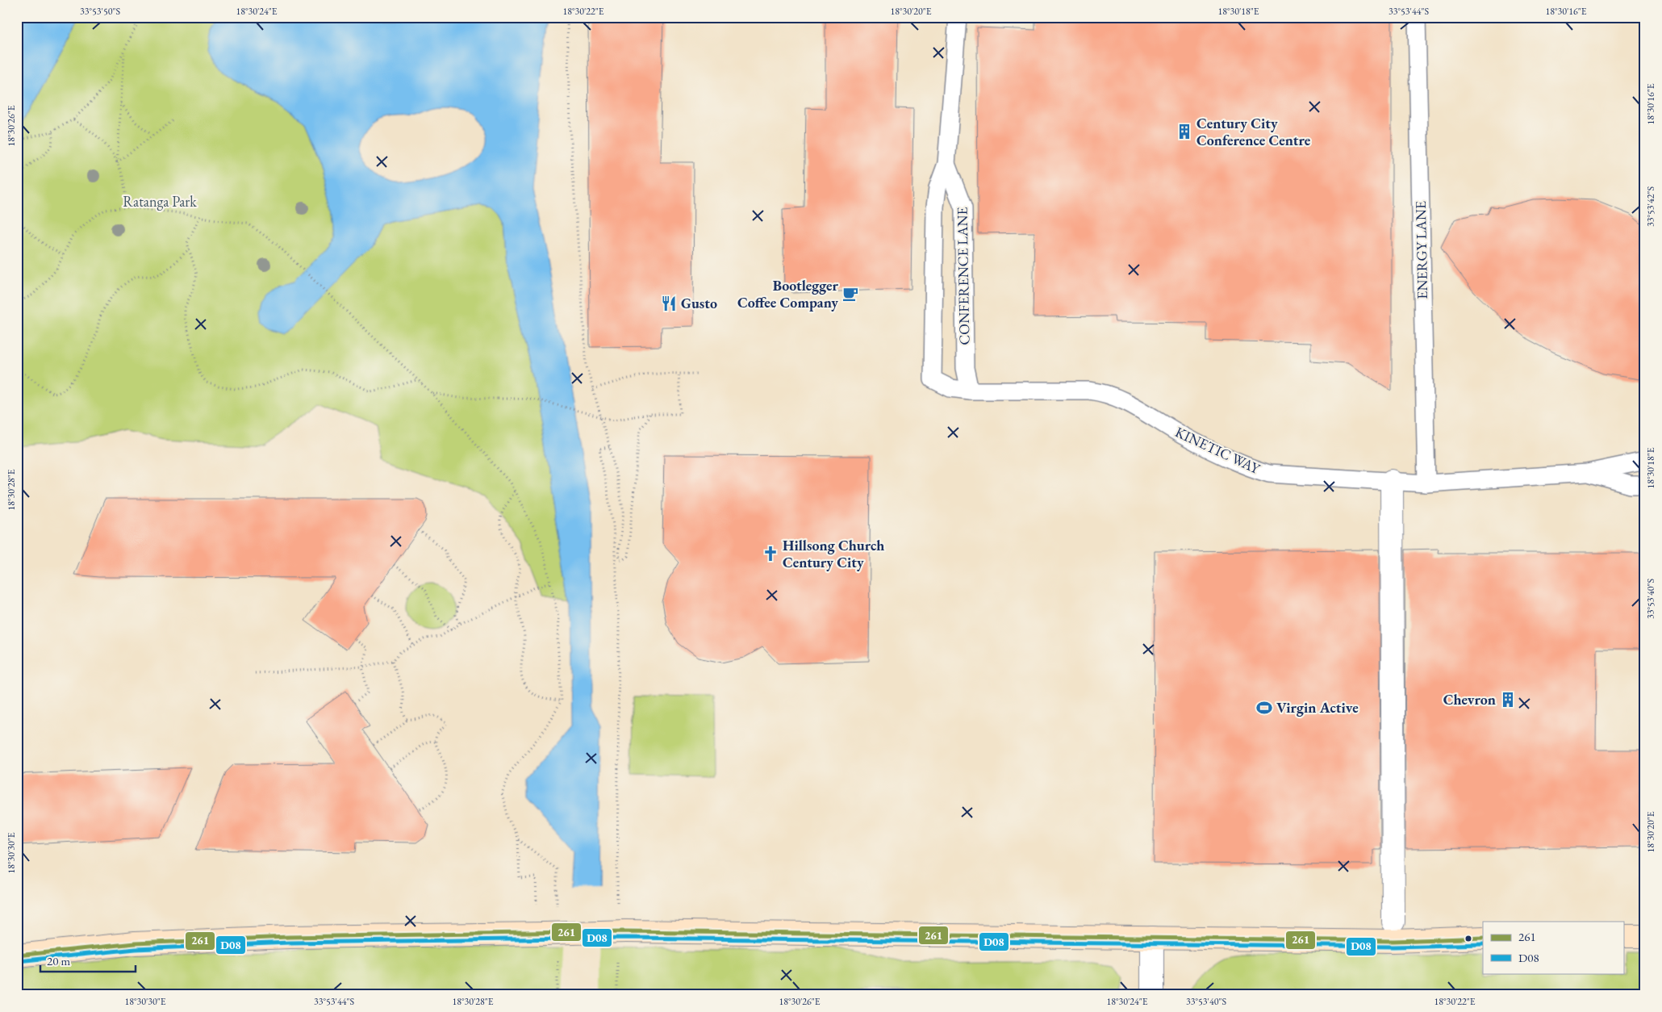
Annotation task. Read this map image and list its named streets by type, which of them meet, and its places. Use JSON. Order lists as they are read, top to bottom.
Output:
{
  "streets": {
    "lane": ["ENERGY LANE", "CONFERENCE LANE", "KINETIC WAY"]
  },
  "crossings": [
    ["ENERGY LANE", "KINETIC WAY"],
    ["CONFERENCE LANE", "KINETIC WAY"]
  ],
  "parks": ["Ratanga Park"],
  "places": {
    "building": ["Century City Conference Centre", "Chevron"],
    "cafe": ["Bootlegger Coffee Company"],
    "restaurant": ["Gusto"],
    "church": ["Hillsong Church Century City"],
    "sports": ["Virgin Active"]
  },
  "lines": ["transit line 261", "transit line D08"],
  "legend": ["261", "D08"],
  "scale_bar": "20 m",
  "coordinates": [
    "33°53'50\"S",
    "18°30'24\"E",
    "18°30'22\"E",
    "18°30'20\"E",
    "18°30'18\"E",
    "33°53'44\"S",
    "18°30'16\"E",
    "18°30'26\"E",
    "33°53'42\"S",
    "18°30'28\"E",
    "33°53'40\"S",
    "18°30'30\"E"
  ]
}
